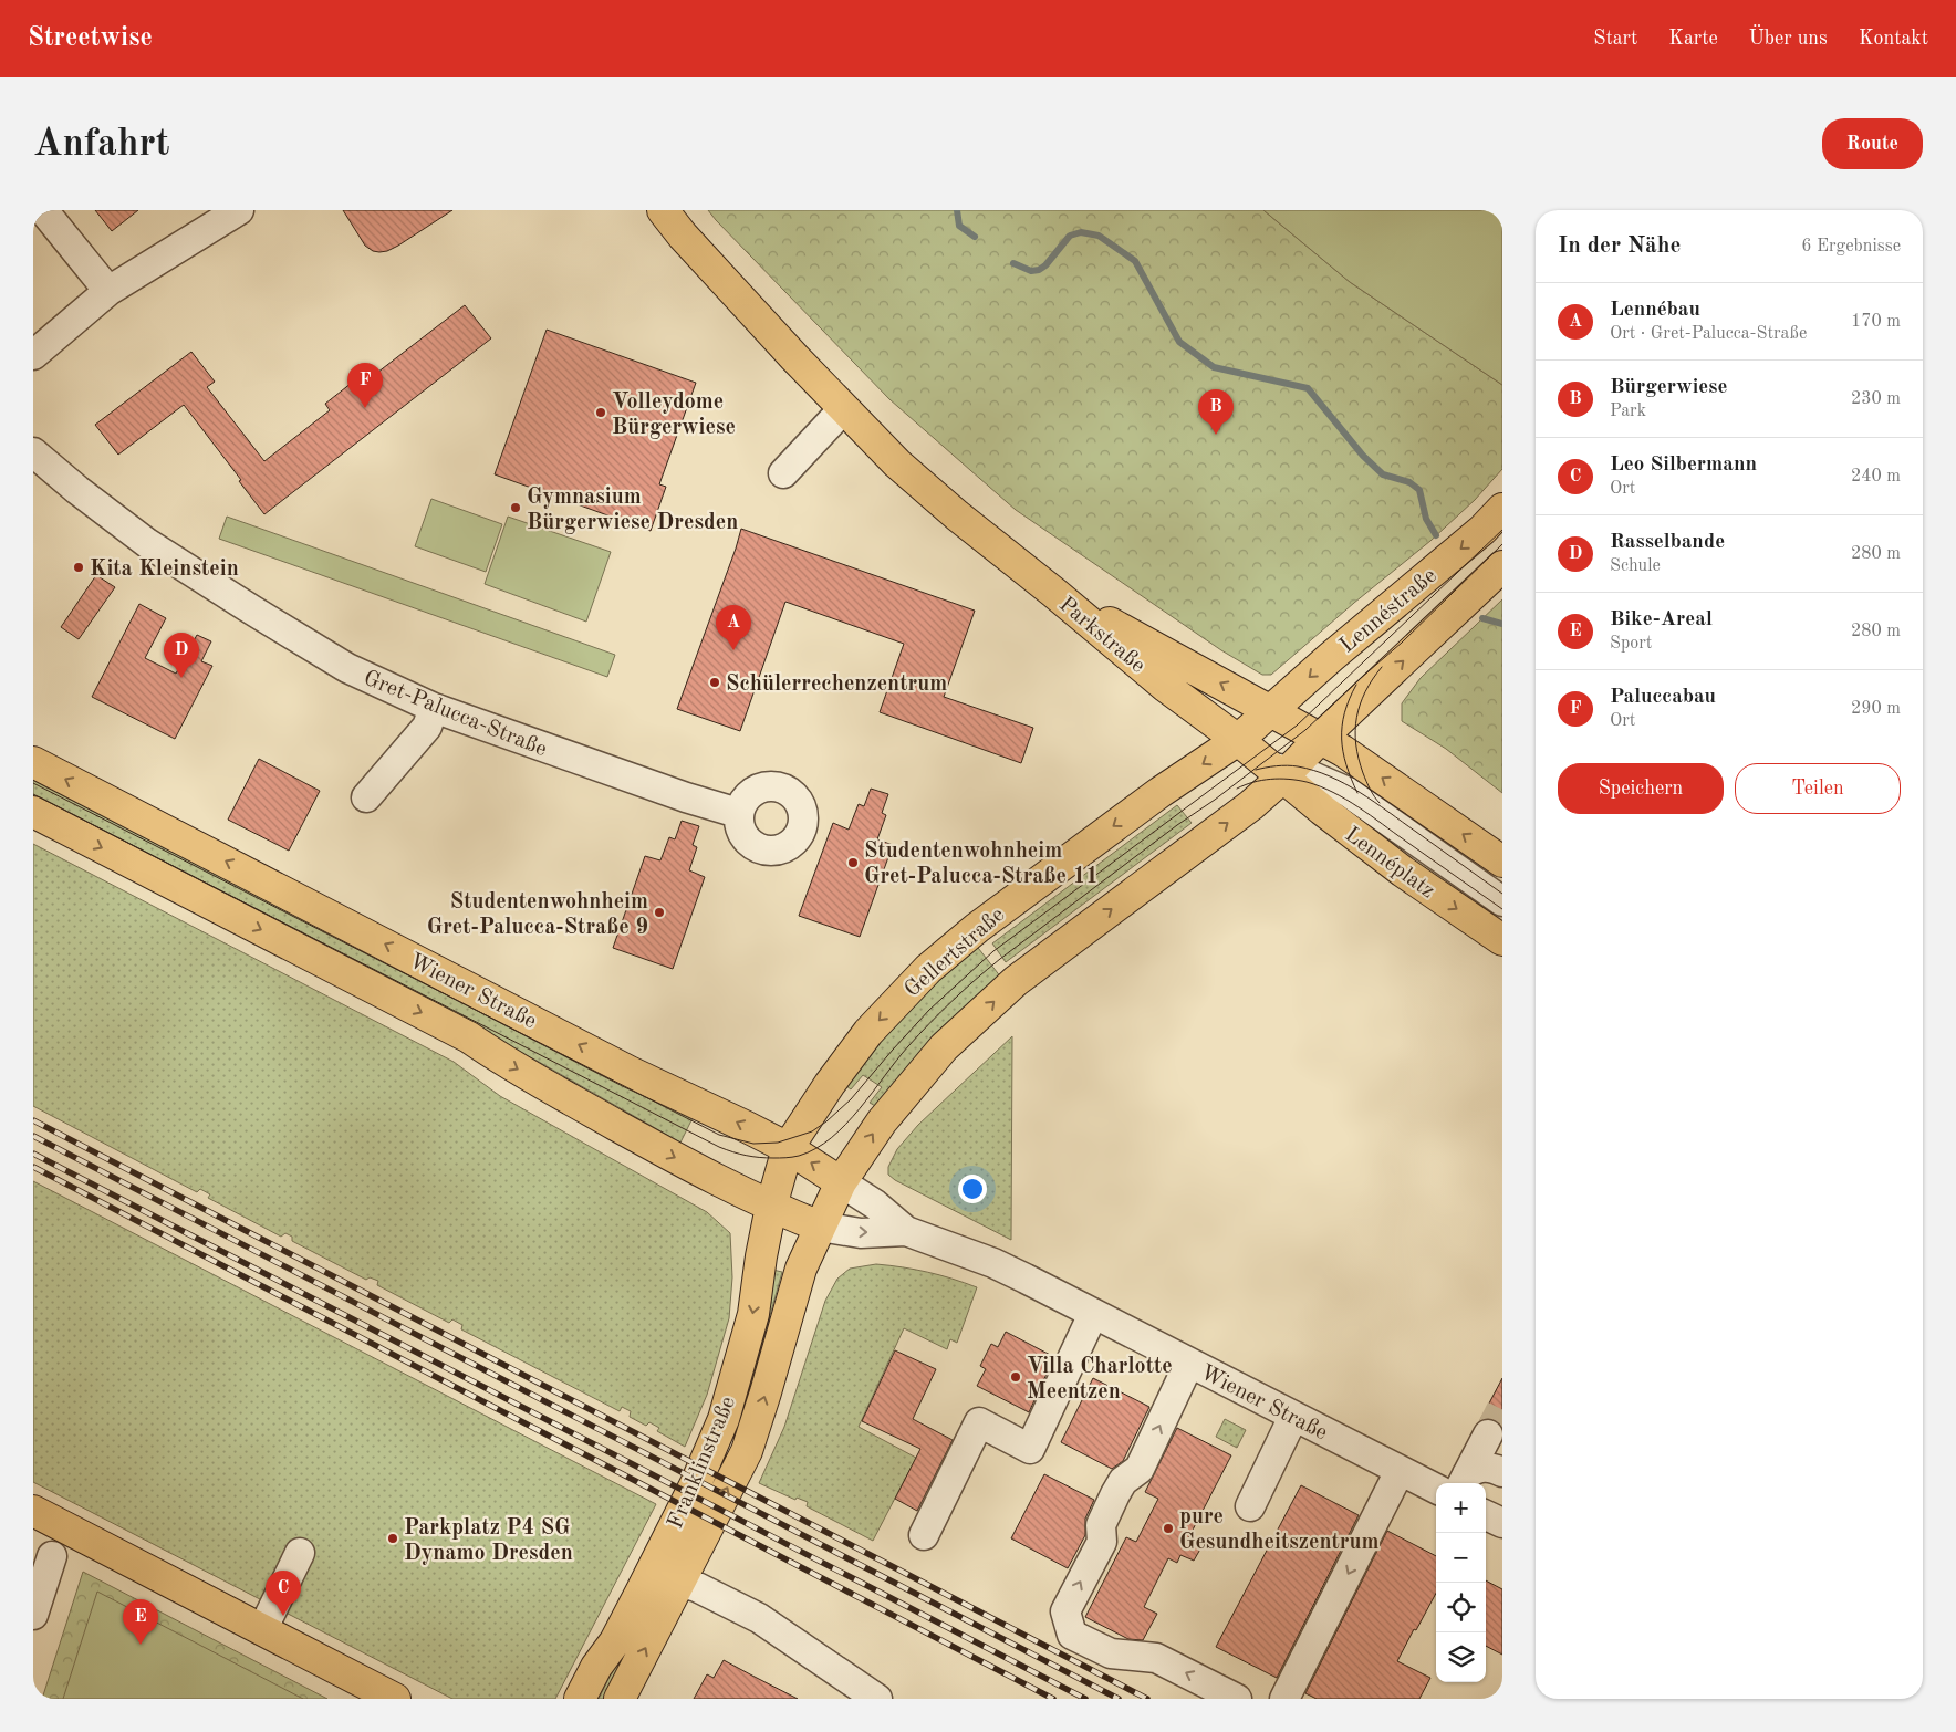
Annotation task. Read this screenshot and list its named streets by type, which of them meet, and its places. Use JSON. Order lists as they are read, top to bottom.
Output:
{
  "streets": {
    "main road": [
      "Lennéstraße",
      "Parkstraße",
      "Lennéplatz",
      "Gellertstraße",
      "Wiener Straße",
      "Franklinstraße"
    ],
    "street": ["Gret-Palucca-Straße"]
  },
  "crossings": [
    ["Lennéstraße", "Parkstraße"],
    ["Parkstraße", "Lennéplatz"],
    ["Parkstraße", "Gellertstraße"],
    ["Lennéplatz", "Gellertstraße"],
    ["Gellertstraße", "Wiener Straße"],
    ["Gellertstraße", "Franklinstraße"],
    ["Wiener Straße", "Franklinstraße"]
  ],
  "places": [
    "Volleydome Bürgerwiese",
    "Gymnasium Bürgerwiese Dresden",
    "Kita Kleinstein",
    "Schülerrechenzentrum",
    "Studentenwohnheim Gret-Palucca-Straße 11",
    "Studentenwohnheim Gret-Palucca-Straße 9",
    "Villa Charlotte Meentzen",
    "pure Gesundheitszentrum",
    "Parkplatz P4 SG Dynamo Dresden"
  ],
  "page": {
    "header": "Streetwise",
    "nav": [
      "Start",
      "Karte",
      "Über uns",
      "Kontakt"
    ],
    "buttons": [
      "Route",
      ["Speichern", "Teilen"]
    ],
    "title": "Anfahrt",
    "heading": ["In der Nähe", "6 Ergebnisse"],
    "list": [
      {
        "mark": "A",
        "name": "Lennébau",
        "note": "Ort · Gret-Palucca-Straße",
        "value": "170 m"
      },
      {
        "mark": "B",
        "name": "Bürgerwiese",
        "note": "Park",
        "value": "230 m"
      },
      {
        "mark": "C",
        "name": "Leo Silbermann",
        "note": "Ort",
        "value": "240 m"
      },
      {
        "mark": "D",
        "name": "Rasselbande",
        "note": "Schule",
        "value": "280 m"
      },
      {
        "mark": "E",
        "name": "Bike-Areal",
        "note": "Sport",
        "value": "280 m"
      },
      {
        "mark": "F",
        "name": "Paluccabau",
        "note": "Ort",
        "value": "290 m"
      }
    ],
    "pins": [
      "F",
      "B",
      "A",
      "D",
      "C",
      "E"
    ],
    "map_buttons": ["+", "−"]
  }
}
